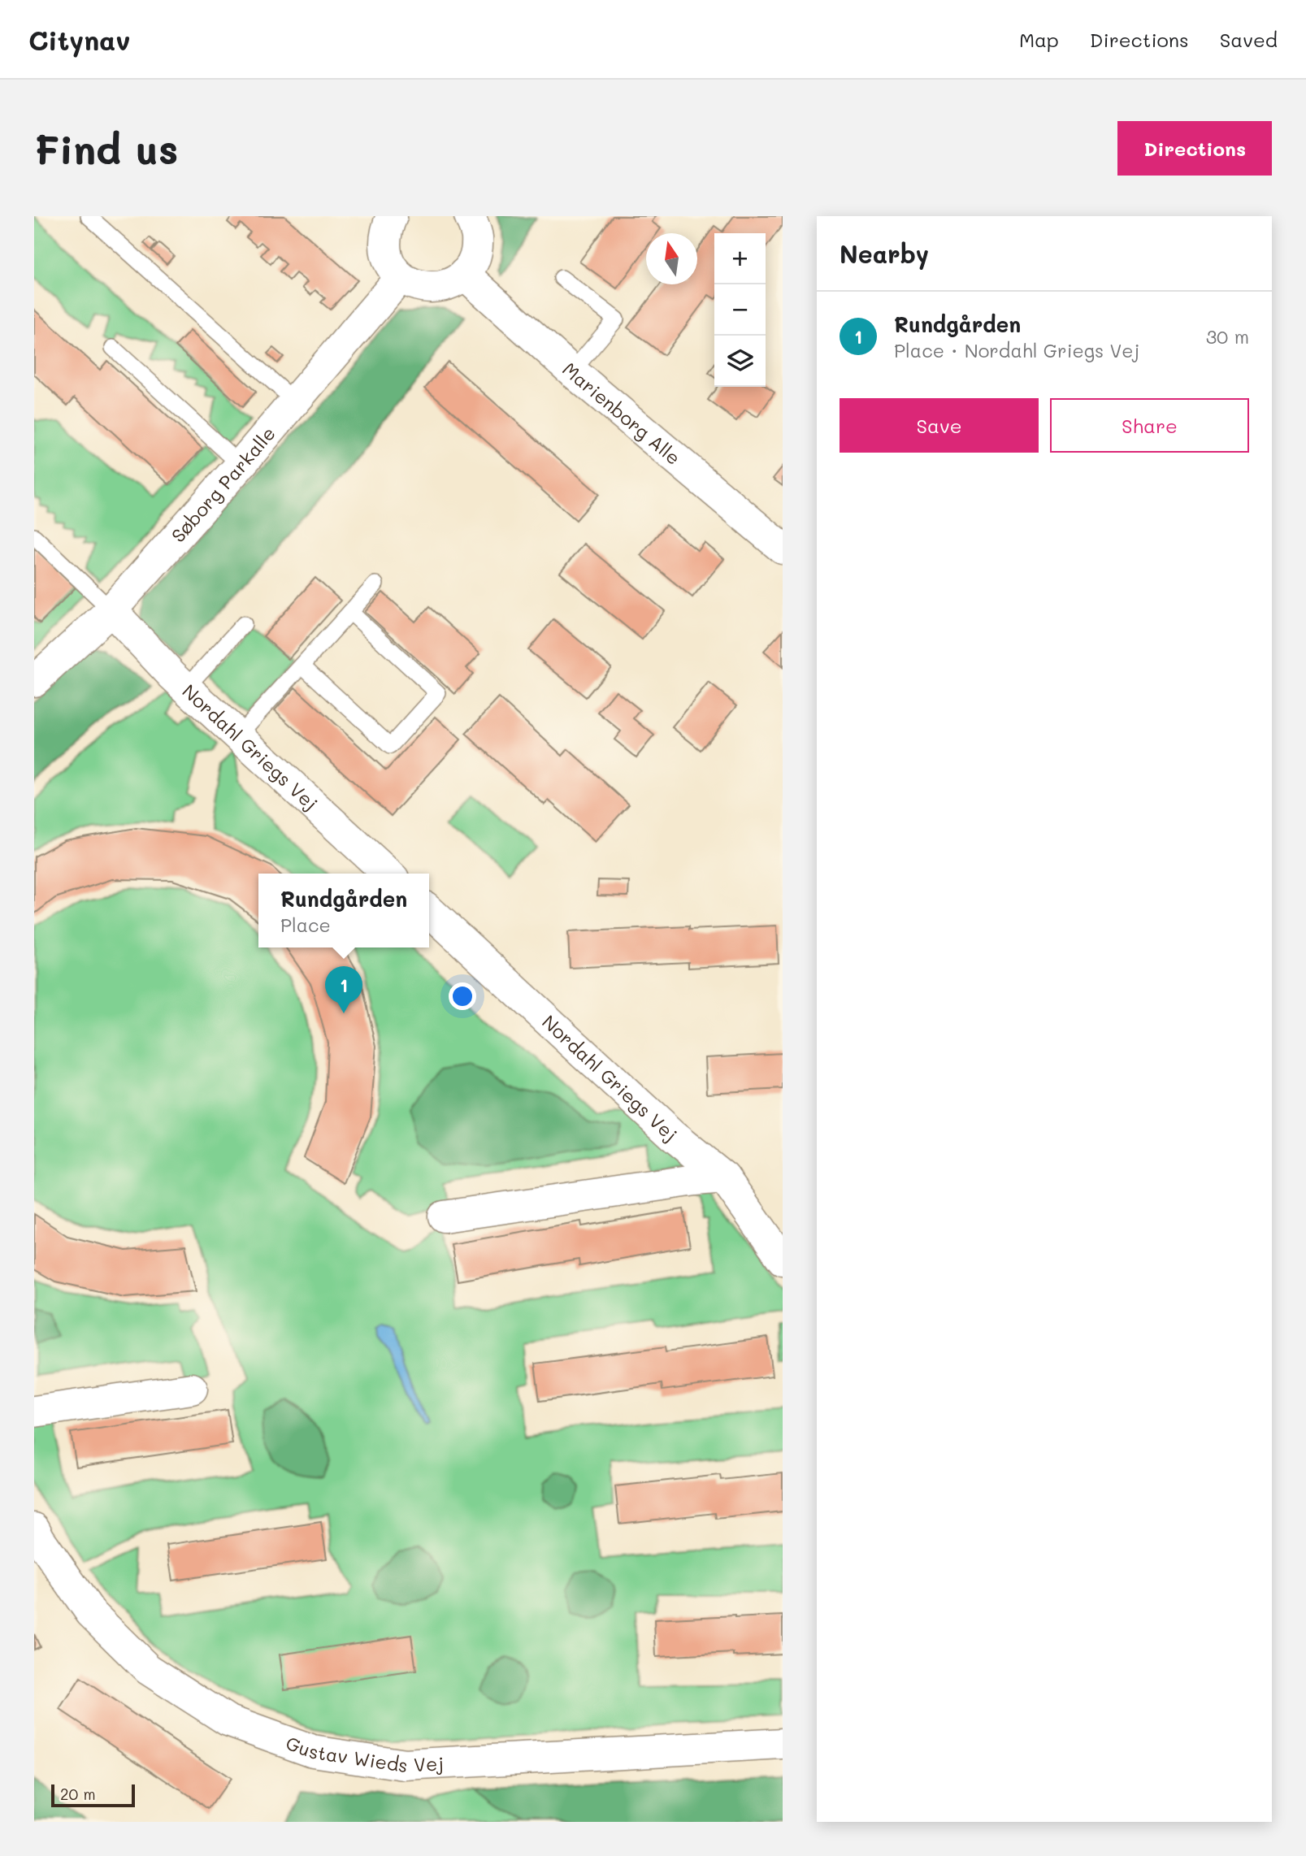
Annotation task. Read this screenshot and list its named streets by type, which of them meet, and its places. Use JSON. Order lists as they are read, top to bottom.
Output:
{
  "streets": {
    "street": [
      "Marienborg Alle",
      "Søborg Parkalle",
      "Nordahl Griegs Vej",
      "Gustav Wieds Vej"
    ]
  },
  "crossings": [
    ["Søborg Parkalle", "Nordahl Griegs Vej"]
  ],
  "scale_bar": "20 m",
  "north": "top",
  "page": {
    "header": "Citynav",
    "nav": ["Map", "Directions", "Saved"],
    "buttons": [
      "Directions",
      ["Save", "Share"]
    ],
    "title": "Find us",
    "heading": "Nearby",
    "map_buttons": ["+", "−"],
    "list": [
      {
        "mark": "1",
        "name": "Rundgården",
        "note": "Place · Nordahl Griegs Vej",
        "value": "30 m"
      }
    ],
    "popup": ["Rundgården", "Place"],
    "pins": "1",
    "scale": "20 m"
  }
}
